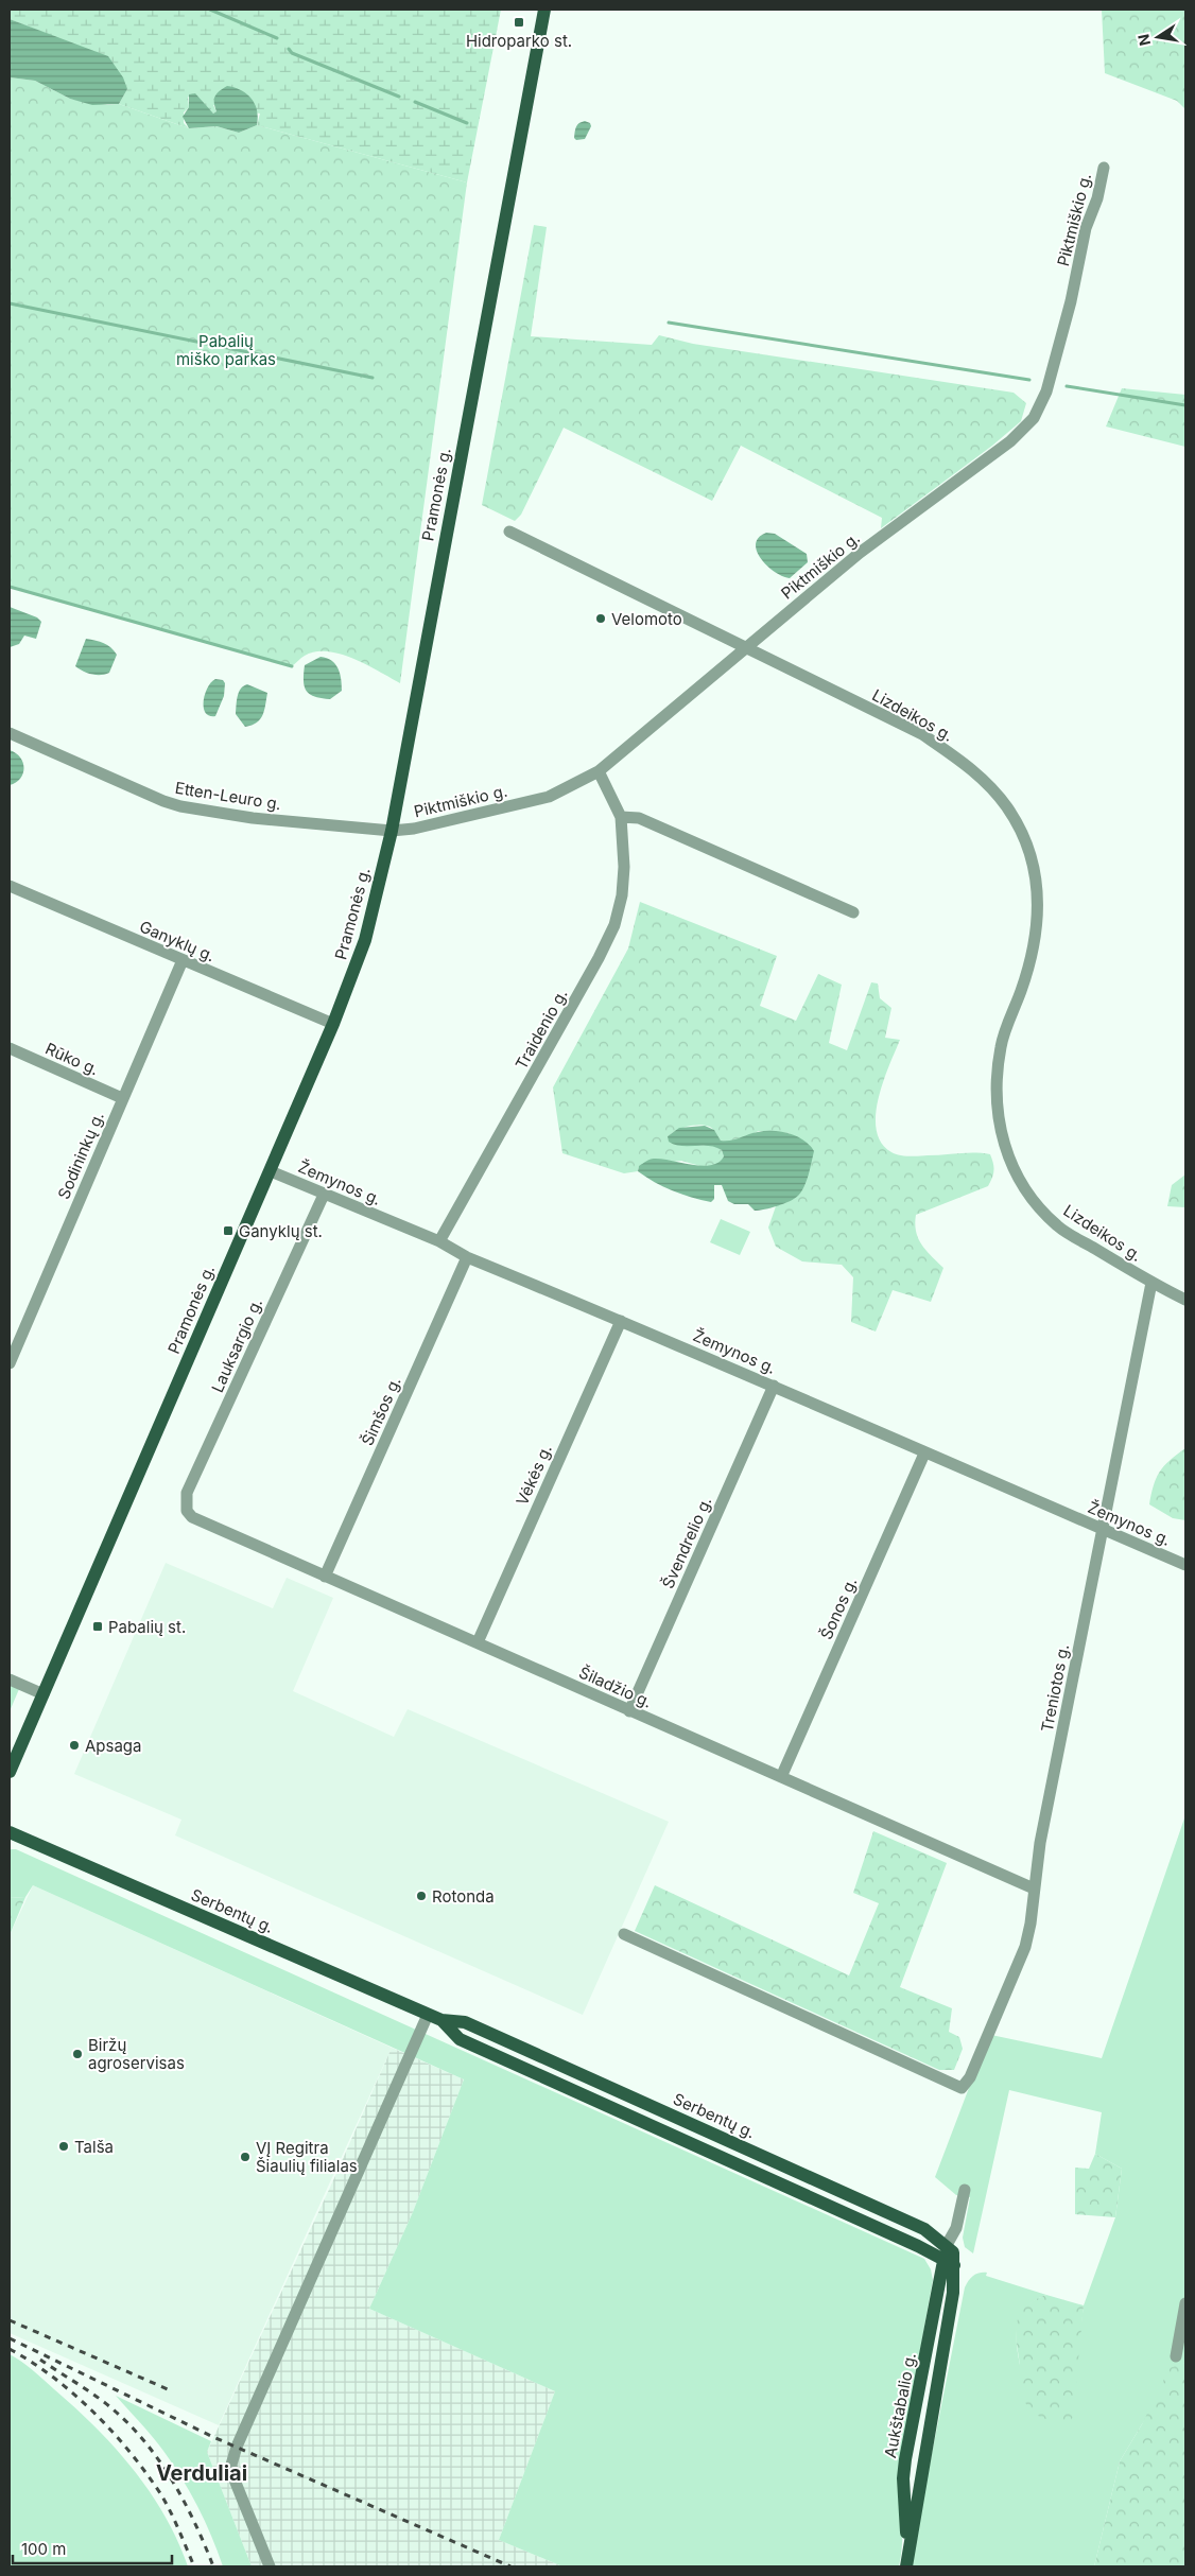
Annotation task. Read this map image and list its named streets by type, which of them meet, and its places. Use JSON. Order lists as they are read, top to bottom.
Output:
{
  "streets": {
    "main road": ["Pramonės g.", "Serbentų g.", "Aukštabalio g."],
    "street": [
      "Piktmiškio g.",
      "Lizdeikos g.",
      "Etten-Leuro g.",
      "Ganyklų g.",
      "Traidenio g.",
      "Rūko g.",
      "Sodininkų g.",
      "Žemynos g.",
      "Lauksargio g.",
      "Šimšos g.",
      "Vėkės g.",
      "Švendrelio g.",
      "Šonos g.",
      "Šiladžio g.",
      "Treniotos g."
    ]
  },
  "crossings": [
    ["Piktmiškio g.", "Pramonės g."],
    ["Piktmiškio g.", "Lizdeikos g."],
    ["Piktmiškio g.", "Etten-Leuro g."],
    ["Piktmiškio g.", "Traidenio g."],
    ["Pramonės g.", "Etten-Leuro g."],
    ["Pramonės g.", "Ganyklų g."],
    ["Pramonės g.", "Žemynos g."],
    ["Lizdeikos g.", "Treniotos g."],
    ["Ganyklų g.", "Sodininkų g."],
    ["Traidenio g.", "Žemynos g."],
    ["Rūko g.", "Sodininkų g."],
    ["Žemynos g.", "Lauksargio g."],
    ["Žemynos g.", "Šimšos g."],
    ["Žemynos g.", "Vėkės g."],
    ["Žemynos g.", "Švendrelio g."],
    ["Žemynos g.", "Šonos g."],
    ["Žemynos g.", "Treniotos g."],
    ["Lauksargio g.", "Šiladžio g."],
    ["Šimšos g.", "Šiladžio g."],
    ["Vėkės g.", "Šiladžio g."],
    ["Švendrelio g.", "Šiladžio g."],
    ["Šonos g.", "Šiladžio g."],
    ["Šiladžio g.", "Treniotos g."],
    ["Serbentų g.", "Aukštabalio g."]
  ],
  "districts": ["Verduliai"],
  "parks": ["Pabalių miško parkas"],
  "places": {
    "transit": ["Hidroparko st.", "Ganyklų st.", "Pabalių st."],
    "other": [
      "Velomoto",
      "Apsaga",
      "Rotonda",
      "Biržų agroservisas",
      "Talša",
      "VĮ Regitra Šiaulių filialas"
    ]
  },
  "scale_bar": "100 m",
  "north": "left"
}
